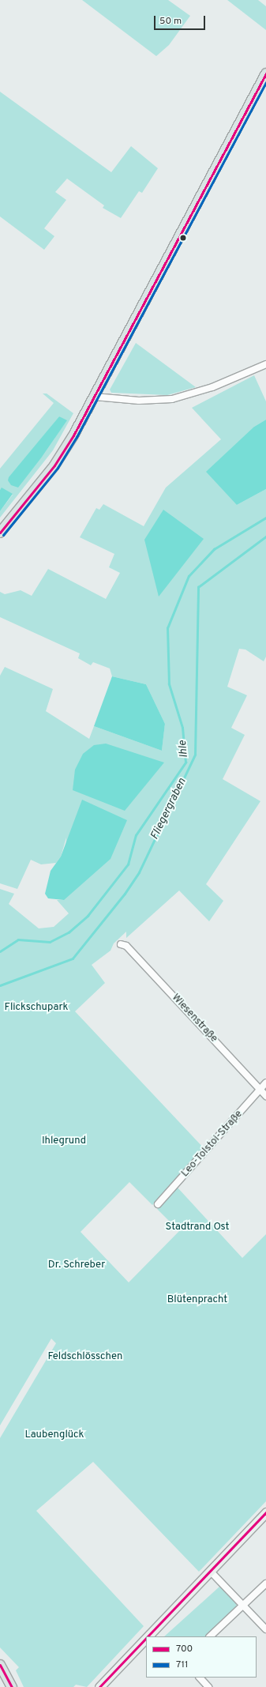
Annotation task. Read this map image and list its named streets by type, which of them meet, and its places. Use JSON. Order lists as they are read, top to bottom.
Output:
{
  "streets": {
    "street": ["Wiesenstraße", "Leo-Tolstoi-Straße"]
  },
  "crossings": [
    ["Wiesenstraße", "Leo-Tolstoi-Straße"]
  ],
  "water": ["Ihle", "Fliegergraben"],
  "parks": [
    "Flickschupark",
    "Ihlegrund",
    "Stadtrand Ost",
    "Dr. Schreber",
    "Blütenpracht",
    "Feldschlösschen",
    "Laubenglück"
  ],
  "lines": ["transit line 700", "transit line 711"],
  "legend": ["700", "711"],
  "scale_bar": "50 m"
}
